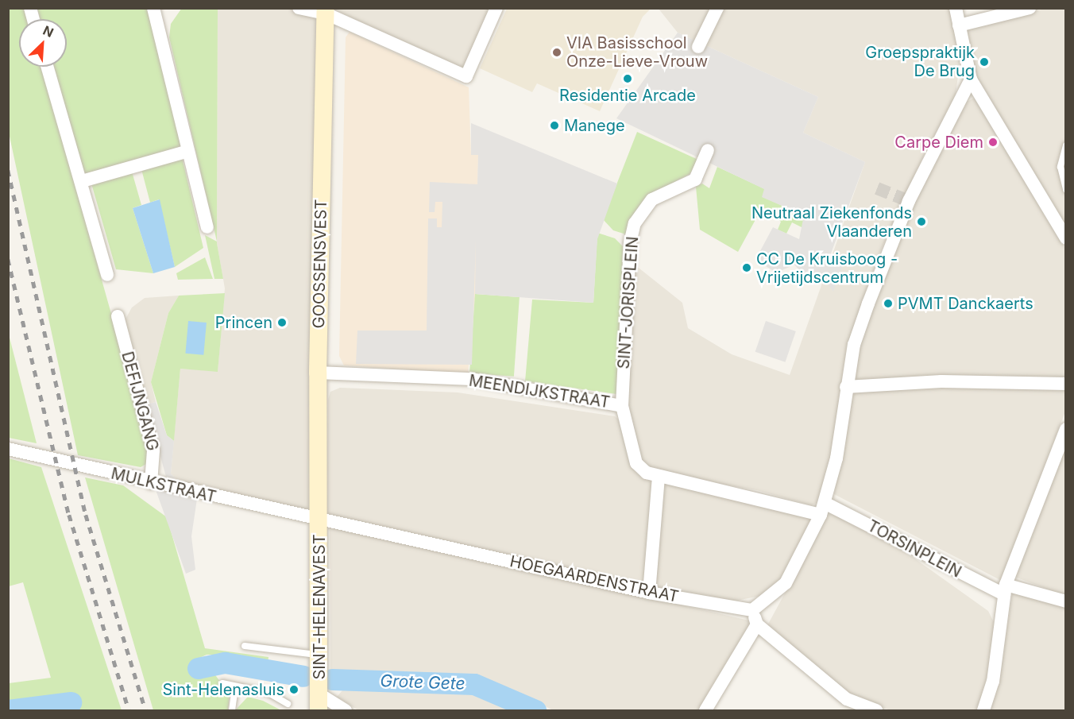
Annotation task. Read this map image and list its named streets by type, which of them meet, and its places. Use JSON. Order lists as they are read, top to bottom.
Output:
{
  "streets": {
    "street": [
      "GOOSSENSVEST",
      "SINT-JORISPLEIN",
      "MEENDIJKSTRAAT",
      "DEFIJNGANG",
      "MULKSTRAAT",
      "TORSINPLEIN",
      "HOEGAARDENSTRAAT",
      "SINT-HELENAVEST"
    ]
  },
  "crossings": [
    ["GOOSSENSVEST", "MEENDIJKSTRAAT"],
    ["GOOSSENSVEST", "MULKSTRAAT"],
    ["GOOSSENSVEST", "HOEGAARDENSTRAAT"],
    ["GOOSSENSVEST", "SINT-HELENAVEST"],
    ["SINT-JORISPLEIN", "MEENDIJKSTRAAT"],
    ["MEENDIJKSTRAAT", "TORSINPLEIN"],
    ["DEFIJNGANG", "MULKSTRAAT"],
    ["MULKSTRAAT", "HOEGAARDENSTRAAT"],
    ["MULKSTRAAT", "SINT-HELENAVEST"],
    ["HOEGAARDENSTRAAT", "SINT-HELENAVEST"]
  ],
  "water": ["Grote Gete"],
  "places": [
    "VIA Basisschool Onze-Lieve-Vrouw",
    "Groepspraktijk De Brug",
    "Residentie Arcade",
    "Manege",
    "Carpe Diem",
    "Neutraal Ziekenfonds Vlaanderen",
    "CC De Kruisboog - Vrijetijdscentrum",
    "PVMT Danckaerts",
    "Princen",
    "Sint-Helenasluis"
  ],
  "north": "top right"
}
